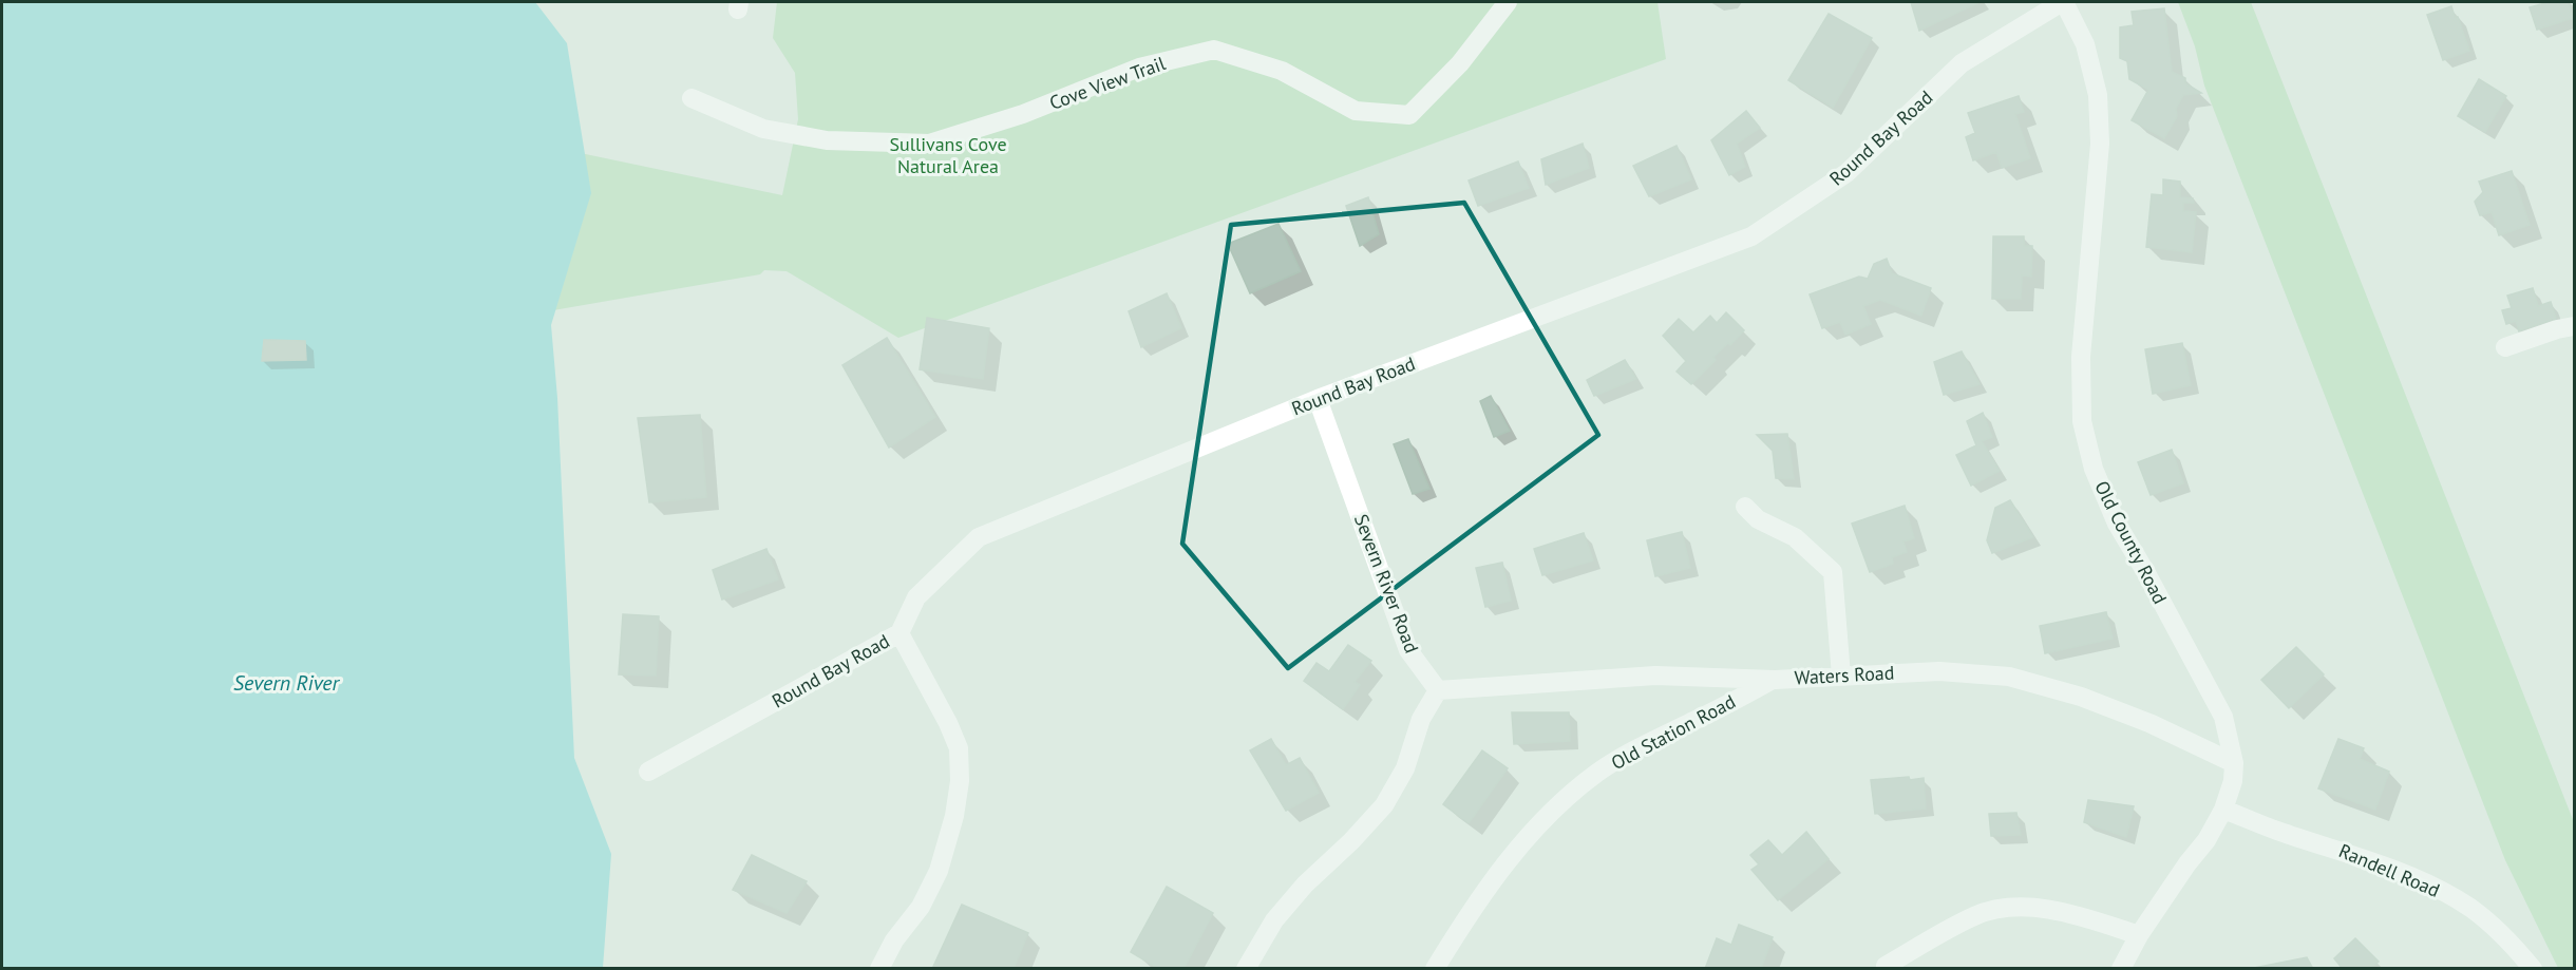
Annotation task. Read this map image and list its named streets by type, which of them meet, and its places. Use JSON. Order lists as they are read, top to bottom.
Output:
{
  "streets": {
    "street": [
      "Cove View Trail",
      "Round Bay Road",
      "Old County Road",
      "Severn River Road",
      "Waters Road",
      "Old Station Road",
      "Randell Road"
    ]
  },
  "crossings": [
    ["Round Bay Road", "Old County Road"],
    ["Round Bay Road", "Severn River Road"],
    ["Old County Road", "Waters Road"],
    ["Old County Road", "Randell Road"],
    ["Severn River Road", "Waters Road"],
    ["Waters Road", "Old Station Road"]
  ],
  "water": ["Severn River"],
  "parks": ["Sullivans Cove Natural Area"]
}
